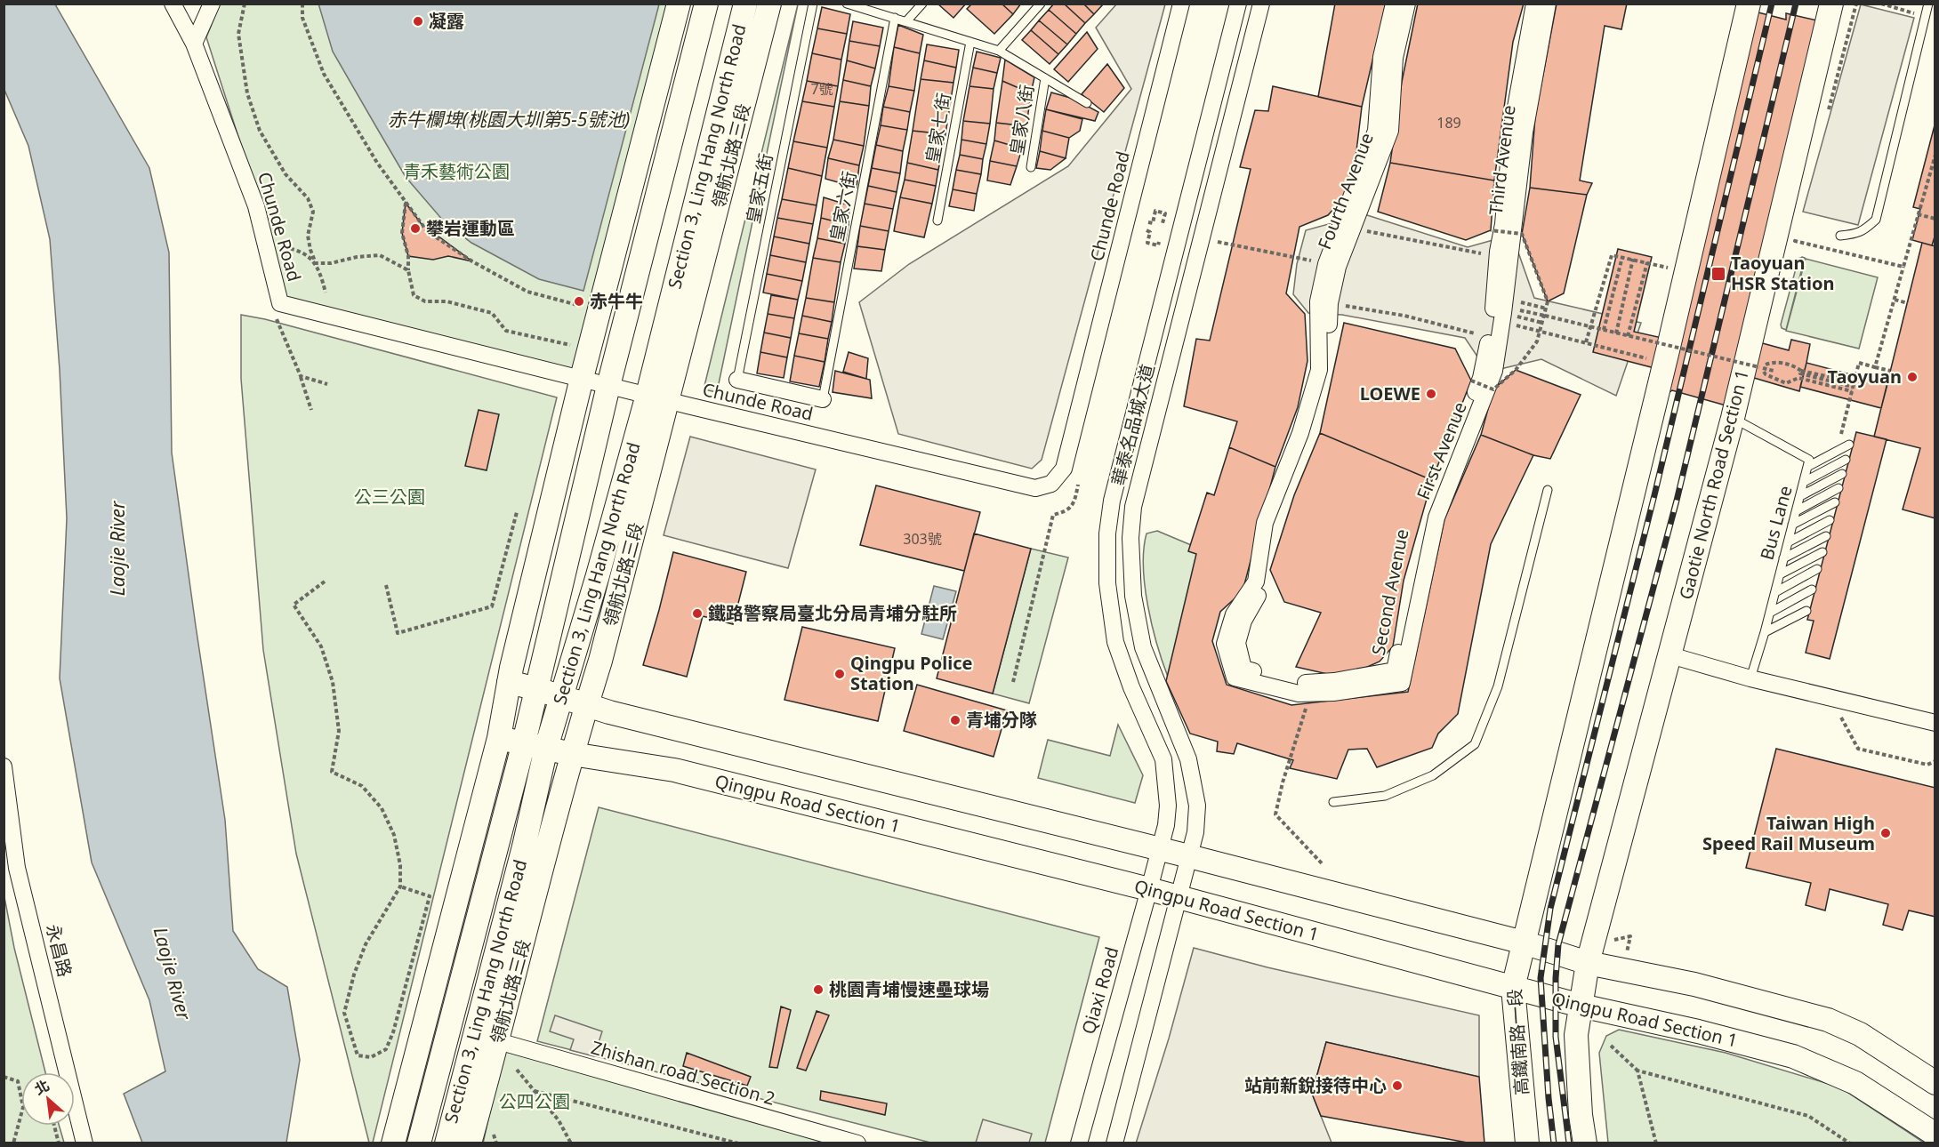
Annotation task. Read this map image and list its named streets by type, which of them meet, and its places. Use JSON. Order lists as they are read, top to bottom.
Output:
{
  "streets": {
    "main road": [
      "領航北路三段",
      "Section 3, Ling Hang North Road",
      "Gaotie North Road Section 1",
      "Qingpu Road Section 1",
      "高鐵南路一段"
    ],
    "street": [
      "Third Avenue",
      "Fourth Avenue",
      "Chunde Road",
      "華泰名品城大道",
      "First Avenue",
      "Second Avenue",
      "永昌路",
      "Qiaxi Road",
      "Zhishan road Section 2"
    ],
    "lane": [
      "皇家八街",
      "皇家七街",
      "皇家五街",
      "皇家六街",
      "Bus Lane"
    ]
  },
  "crossings": [
    ["領航北路三段", "Section 3, Ling Hang North Road"],
    ["領航北路三段", "Chunde Road"],
    ["領航北路三段", "Qingpu Road Section 1"],
    ["領航北路三段", "Zhishan road Section 2"],
    ["Section 3, Ling Hang North Road", "Chunde Road"],
    ["Section 3, Ling Hang North Road", "Qingpu Road Section 1"],
    ["Third Avenue", "First Avenue"],
    ["Third Avenue", "Second Avenue"],
    ["Fourth Avenue", "Second Avenue"],
    ["華泰名品城大道", "Qiaxi Road"],
    ["First Avenue", "Second Avenue"],
    ["Gaotie North Road Section 1", "Bus Lane"],
    ["Qingpu Road Section 1", "Qiaxi Road"],
    ["Qingpu Road Section 1", "高鐵南路一段"]
  ],
  "water": ["赤牛欄埤(桃園大圳第5-5號池)", "Laojie River"],
  "parks": ["青禾藝術公園", "公三公園", "公四公園"],
  "places": {
    "other": [
      "凝露",
      "攀岩運動區",
      "赤牛牛",
      "Taoyuan",
      "LOEWE",
      "鐵路警察局臺北分局青埔分駐所",
      "Qingpu Police Station",
      "青埔分隊",
      "Taiwan High Speed Rail Museum",
      "桃園青埔慢速壘球場",
      "站前新銳接待中心"
    ],
    "transit": ["Taoyuan HSR Station"]
  },
  "house_numbers": ["7號", "189", "303號"],
  "north": "top left"
}
